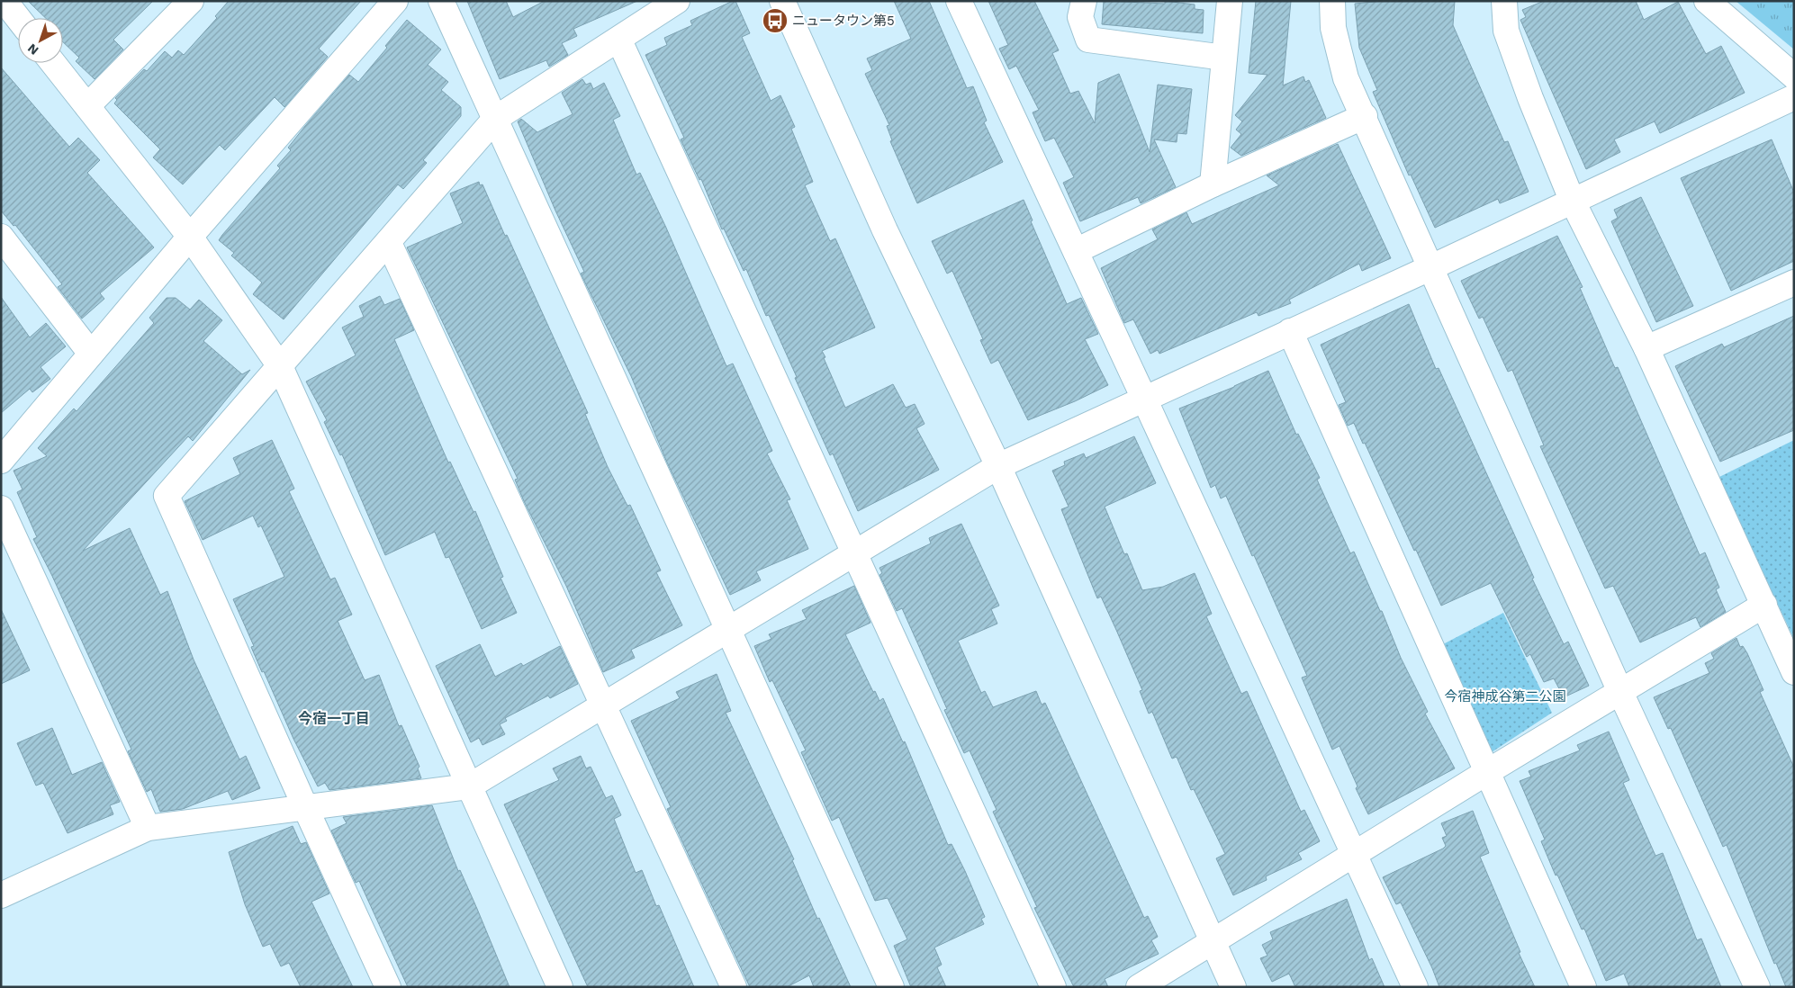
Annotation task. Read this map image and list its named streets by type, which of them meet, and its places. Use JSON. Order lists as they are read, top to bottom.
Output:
{
  "districts": ["今宿一丁目"],
  "parks": ["今宿神成谷第二公園"],
  "places": {
    "bus stop": ["ニュータウン第5"]
  },
  "north": "bottom left"
}
